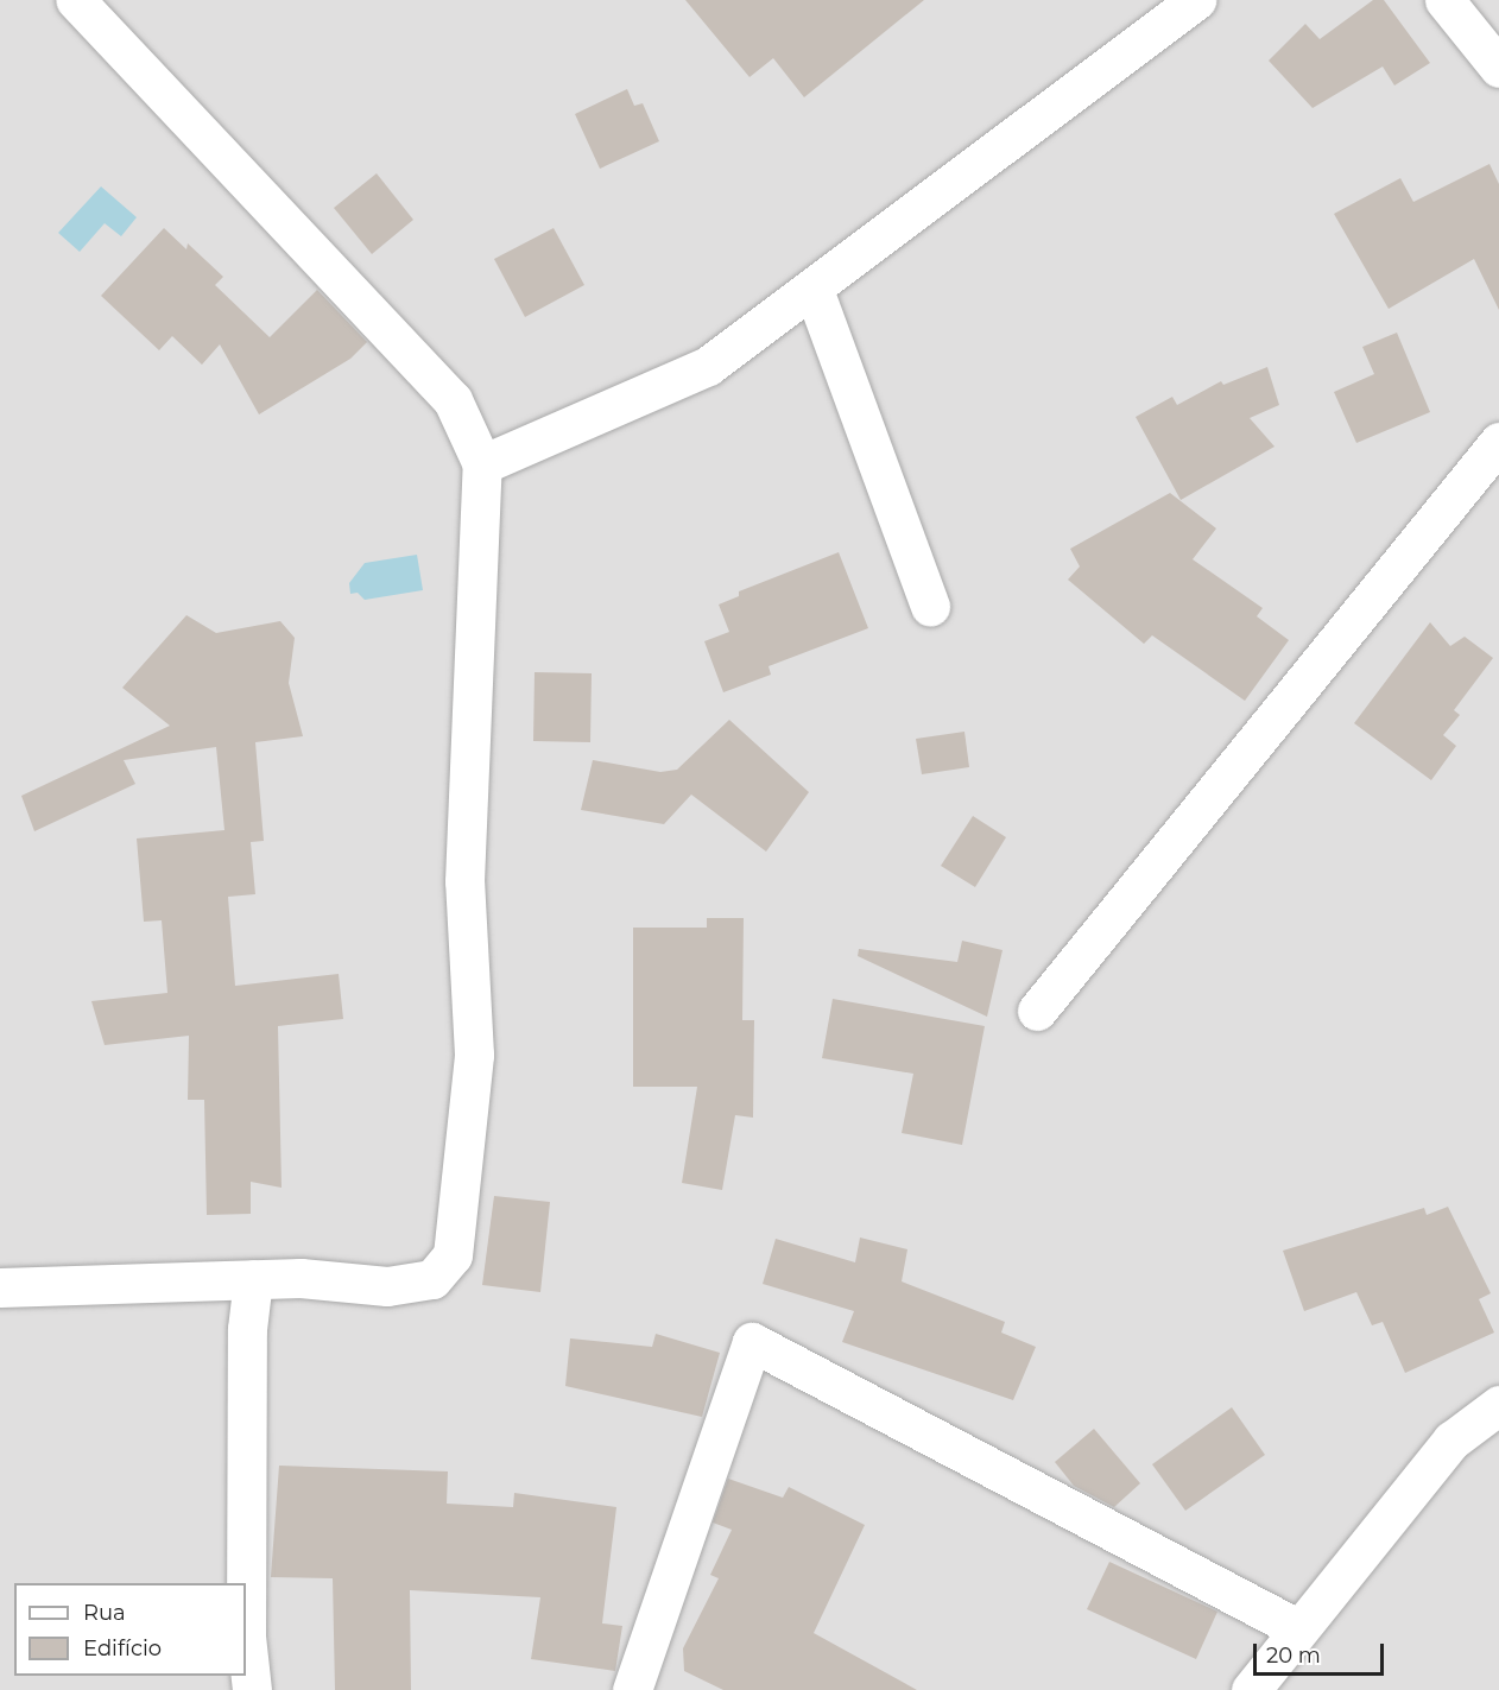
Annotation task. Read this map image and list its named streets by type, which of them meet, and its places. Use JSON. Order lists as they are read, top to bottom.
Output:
{
  "legend": ["Rua", "Edifício"],
  "scale_bar": "20 m"
}
